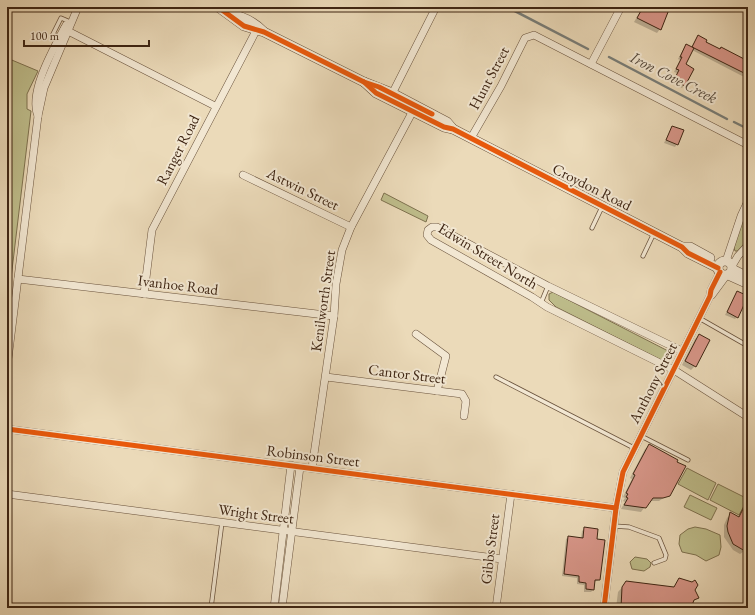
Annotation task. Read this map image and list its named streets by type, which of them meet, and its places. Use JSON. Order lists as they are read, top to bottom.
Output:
{
  "streets": {
    "street": [
      "Hunt Street",
      "Ranger Road",
      "Croydon Road",
      "Astwin Street",
      "Edwin Street North",
      "Ivanhoe Road",
      "Kenilworth Street",
      "Cantor Street",
      "Anthony Street",
      "Robinson Street",
      "Wright Street",
      "Gibbs Street"
    ]
  },
  "crossings": [
    ["Hunt Street", "Croydon Road"],
    ["Ranger Road", "Croydon Road"],
    ["Ranger Road", "Ivanhoe Road"],
    ["Croydon Road", "Kenilworth Street"],
    ["Croydon Road", "Anthony Street"],
    ["Astwin Street", "Kenilworth Street"],
    ["Edwin Street North", "Anthony Street"],
    ["Ivanhoe Road", "Kenilworth Street"],
    ["Kenilworth Street", "Cantor Street"],
    ["Kenilworth Street", "Robinson Street"],
    ["Anthony Street", "Robinson Street"],
    ["Robinson Street", "Gibbs Street"],
    ["Wright Street", "Gibbs Street"]
  ],
  "water": ["Iron Cove Creek"],
  "scale_bar": "100 m"
}
